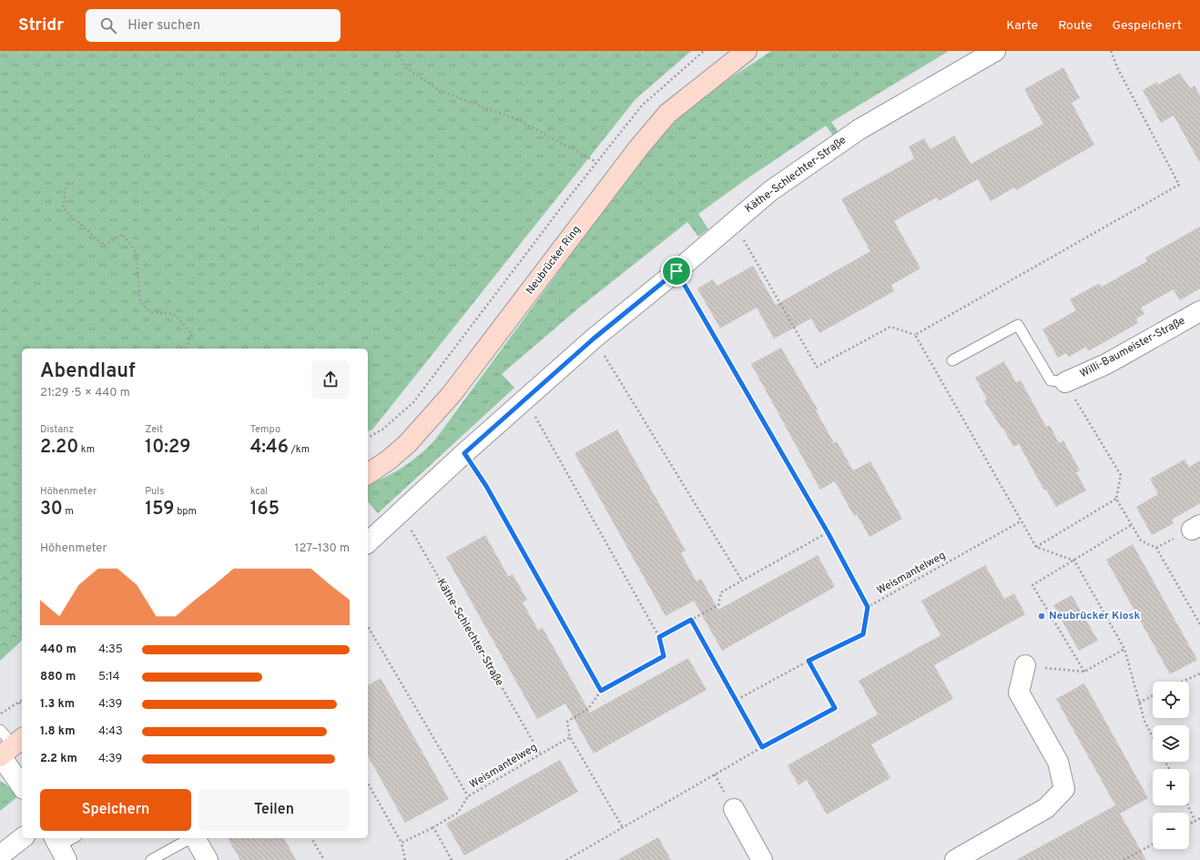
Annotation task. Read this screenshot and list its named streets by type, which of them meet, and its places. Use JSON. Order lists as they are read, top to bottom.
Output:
{
  "streets": {
    "main road": ["Neubrücker Ring"],
    "street": ["Käthe-Schlechter-Straße", "Willi-Baumeister-Straße"],
    "path": ["Weismantelweg"]
  },
  "crossings": [
    ["Käthe-Schlechter-Straße", "Weismantelweg"]
  ],
  "places": ["Neubrücker Kiosk"],
  "page": {
    "header": "Stridr",
    "search": "Hier suchen",
    "nav": ["Karte", "Route", "Gespeichert"],
    "heading": ["Abendlauf", "21:29 · 5 × 440 m"],
    "stats": [
      ["Distanz", "2.20 km"],
      ["Zeit", "10:29"],
      ["Tempo", "4:46 /km"],
      ["Höhenmeter", "30 m"],
      ["Puls", "159 bpm"],
      ["kcal", "165"]
    ],
    "chart": ["Höhenmeter", "127–130 m"],
    "list": [
      {
        "name": "440 m",
        "note": "4:35"
      },
      {
        "name": "880 m",
        "note": "5:14"
      },
      {
        "name": "1.3 km",
        "note": "4:39"
      },
      {
        "name": "1.8 km",
        "note": "4:43"
      },
      {
        "name": "2.2 km",
        "note": "4:39"
      }
    ],
    "map_buttons": ["+", "−"],
    "buttons": ["Speichern", "Teilen"]
  }
}
